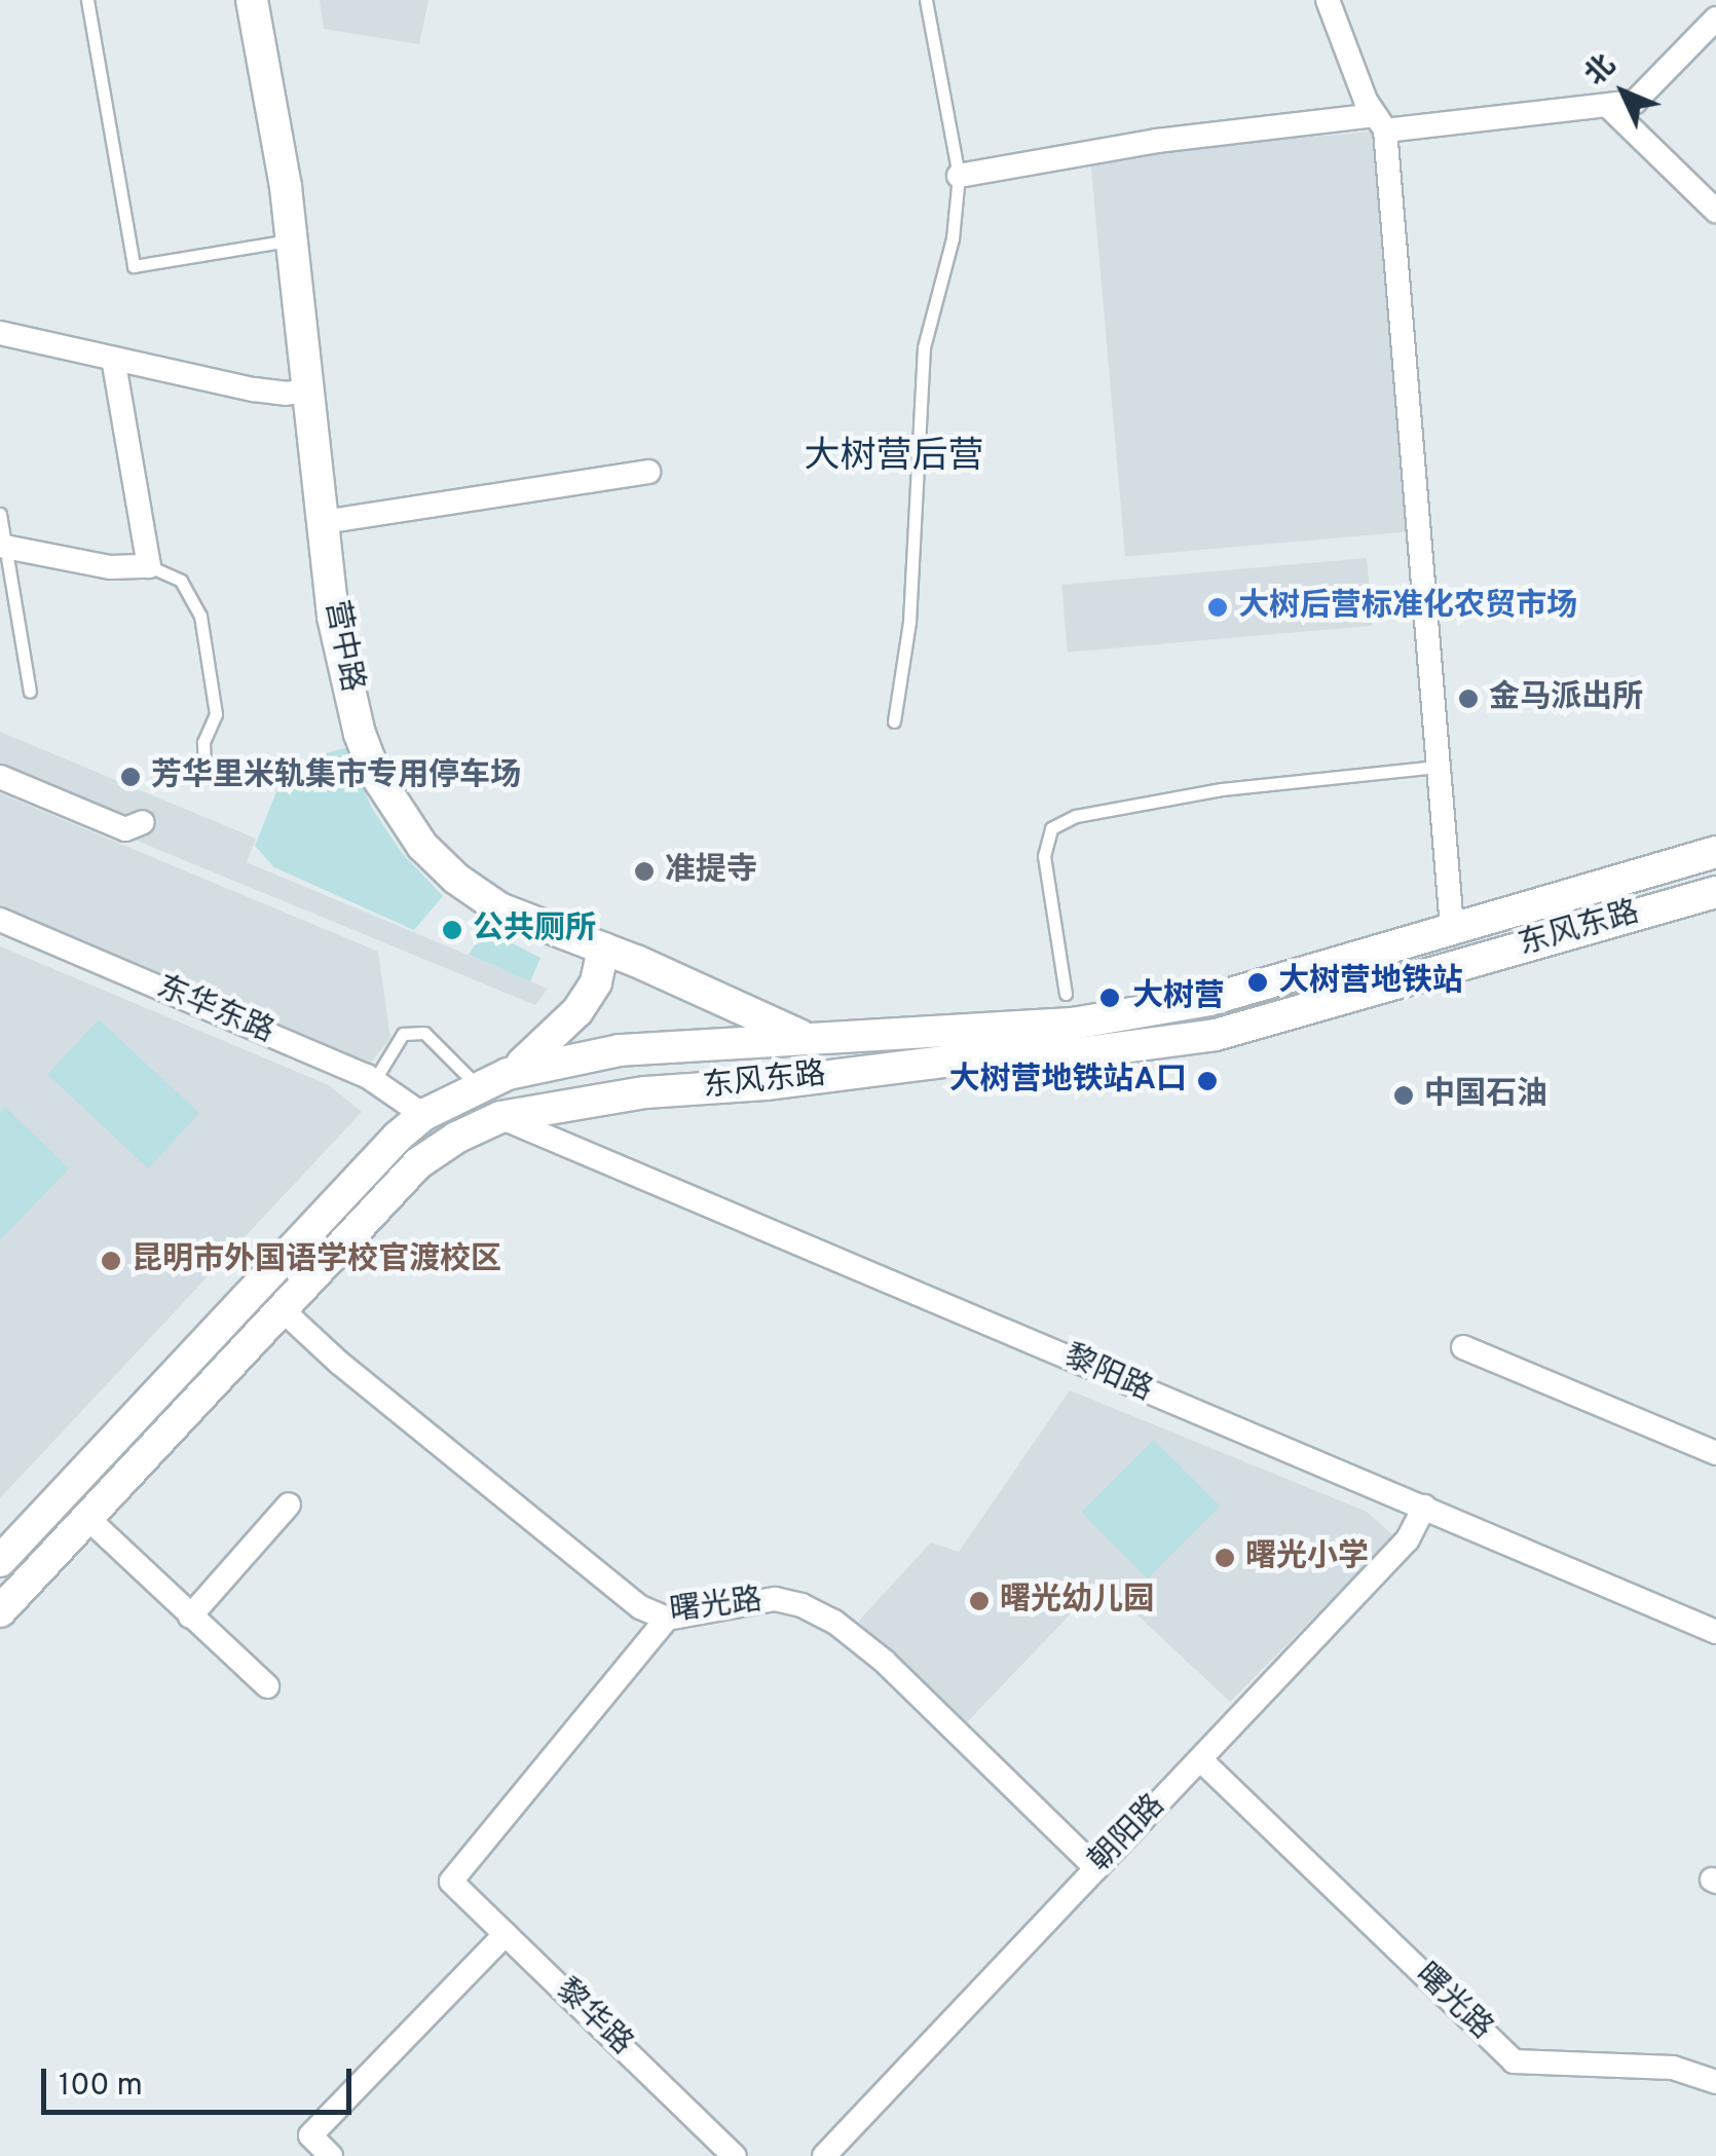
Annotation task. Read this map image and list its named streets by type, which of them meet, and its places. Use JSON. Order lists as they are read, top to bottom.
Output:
{
  "streets": {
    "main road": ["营中路", "东风东路"],
    "street": [
      "东华东路",
      "黎阳路",
      "曙光路",
      "朝阳路",
      "黎华路"
    ]
  },
  "crossings": [
    ["营中路", "东风东路"],
    ["东风东路", "东华东路"],
    ["东风东路", "黎阳路"],
    ["东风东路", "曙光路"],
    ["黎阳路", "朝阳路"],
    ["曙光路", "朝阳路"],
    ["曙光路", "黎华路"]
  ],
  "districts": ["大树营后营"],
  "places": [
    "大树后营标准化农贸市场",
    "金马派出所",
    "芳华里米轨集市专用停车场",
    "准提寺",
    "公共厕所",
    "大树营地铁站",
    "大树营",
    "大树营地铁站A口",
    "中国石油",
    "昆明市外国语学校官渡校区",
    "曙光小学",
    "曙光幼儿园"
  ],
  "scale_bar": "100 m",
  "north": "top left"
}
